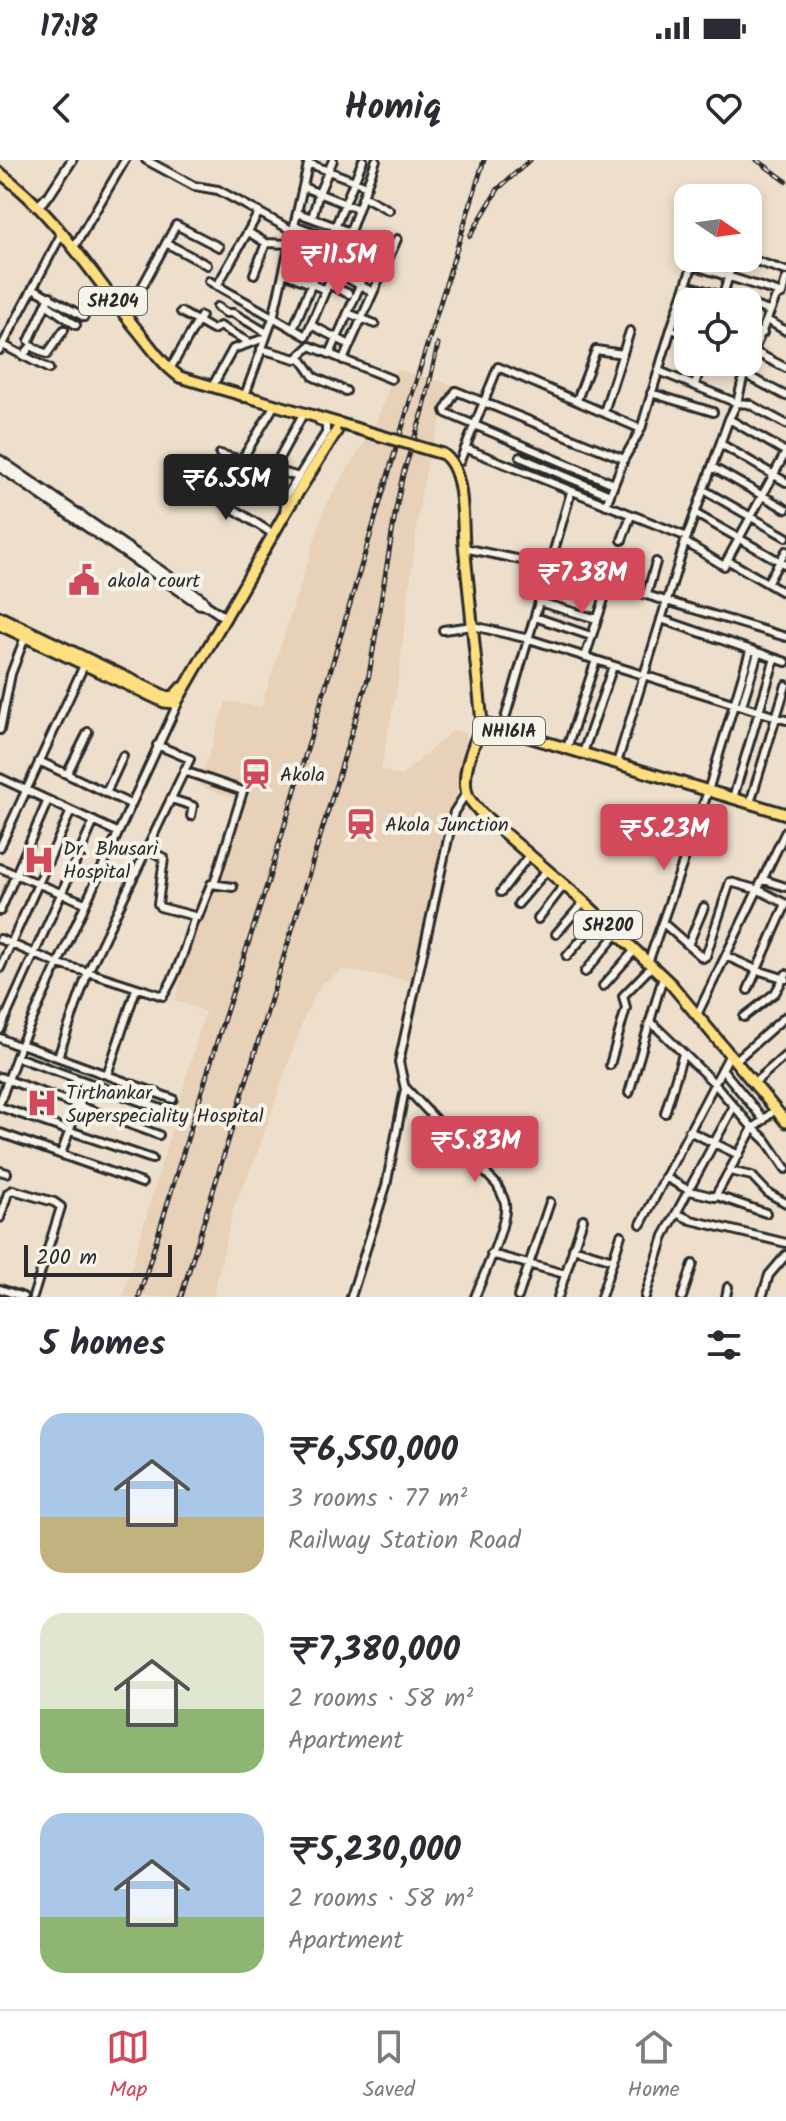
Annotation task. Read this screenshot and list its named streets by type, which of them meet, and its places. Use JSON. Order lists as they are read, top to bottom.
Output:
{
  "streets": {
    "main road": ["SH204", "NH161A", "SH200"]
  },
  "crossings": [
    ["SH204", "NH161A"]
  ],
  "places": {
    "public building": ["akola court"],
    "station": ["Akola", "Akola Junction"],
    "hospital": ["Dr. Bhusari Hospital", "Tirthankar Superspeciality Hospital"]
  },
  "scale_bar": "200 m",
  "north": "right",
  "page": {
    "status": "17:18",
    "header": "Homiq",
    "price": [
      "₹11.5M",
      "₹6.55M",
      "₹7.38M",
      "₹5.23M",
      "₹5.83M"
    ],
    "scale": "200 m",
    "heading": "5 homes",
    "list": [
      {
        "name": "₹6,550,000",
        "note": "3 rooms · 77 m² · Railway Station Road"
      },
      {
        "name": "₹7,380,000",
        "note": "2 rooms · 58 m² · Apartment"
      },
      {
        "name": "₹5,230,000",
        "note": "2 rooms · 58 m² · Apartment"
      }
    ],
    "tabs": ["Map", "Saved", "Home"]
  }
}
